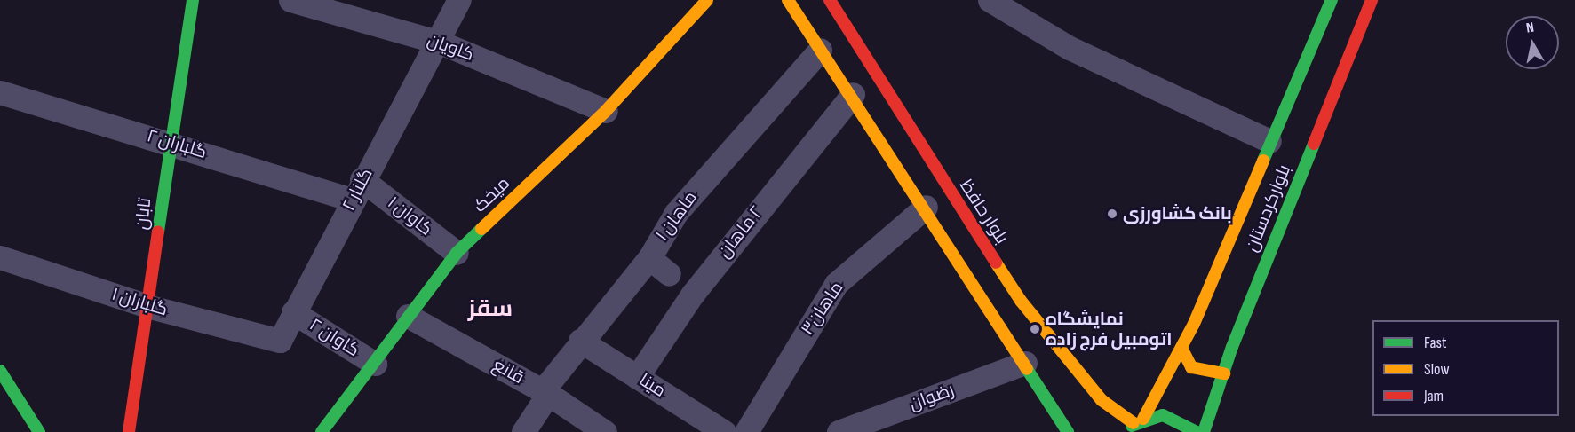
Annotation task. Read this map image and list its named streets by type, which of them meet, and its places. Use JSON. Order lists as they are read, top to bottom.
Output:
{
  "streets": {
    "main road": [
      "میخک",
      "بلوارکردستان",
      "بلوار حافظ",
      "تابان"
    ],
    "street": [
      "کاویان",
      "گلباران ۲",
      "گلنار ۲",
      "کاوان ۱",
      "ماهان ۱",
      "٢ ماهان",
      "گلباران ۱",
      "ماهان۳",
      "کاوان ۲",
      "قانع",
      "مینا",
      "رضوان"
    ]
  },
  "crossings": [
    ["کاویان", "گلنار ۲"],
    ["کاویان", "میخک"],
    ["گلباران ۲", "گلنار ۲"],
    ["گلباران ۲", "تابان"],
    ["گلباران ۲", "کاوان ۱"],
    ["گلنار ۲", "کاوان ۱"],
    ["گلنار ۲", "گلباران ۱"],
    ["گلنار ۲", "کاوان ۲"],
    ["میخک", "کاوان ۱"],
    ["میخک", "کاوان ۲"],
    ["میخک", "قانع"],
    ["بلوارکردستان", "بلوار حافظ"],
    ["تابان", "گلباران ۱"],
    ["ماهان ۱", "قانع"],
    ["ماهان ۱", "مینا"],
    ["٢ ماهان", "مینا"]
  ],
  "districts": ["سقز"],
  "places": ["بانک کشاورزی", "نمایشگاه اتومبیل فرج زاده"],
  "legend": ["Fast", "Slow", "Jam"],
  "north": "top"
}
